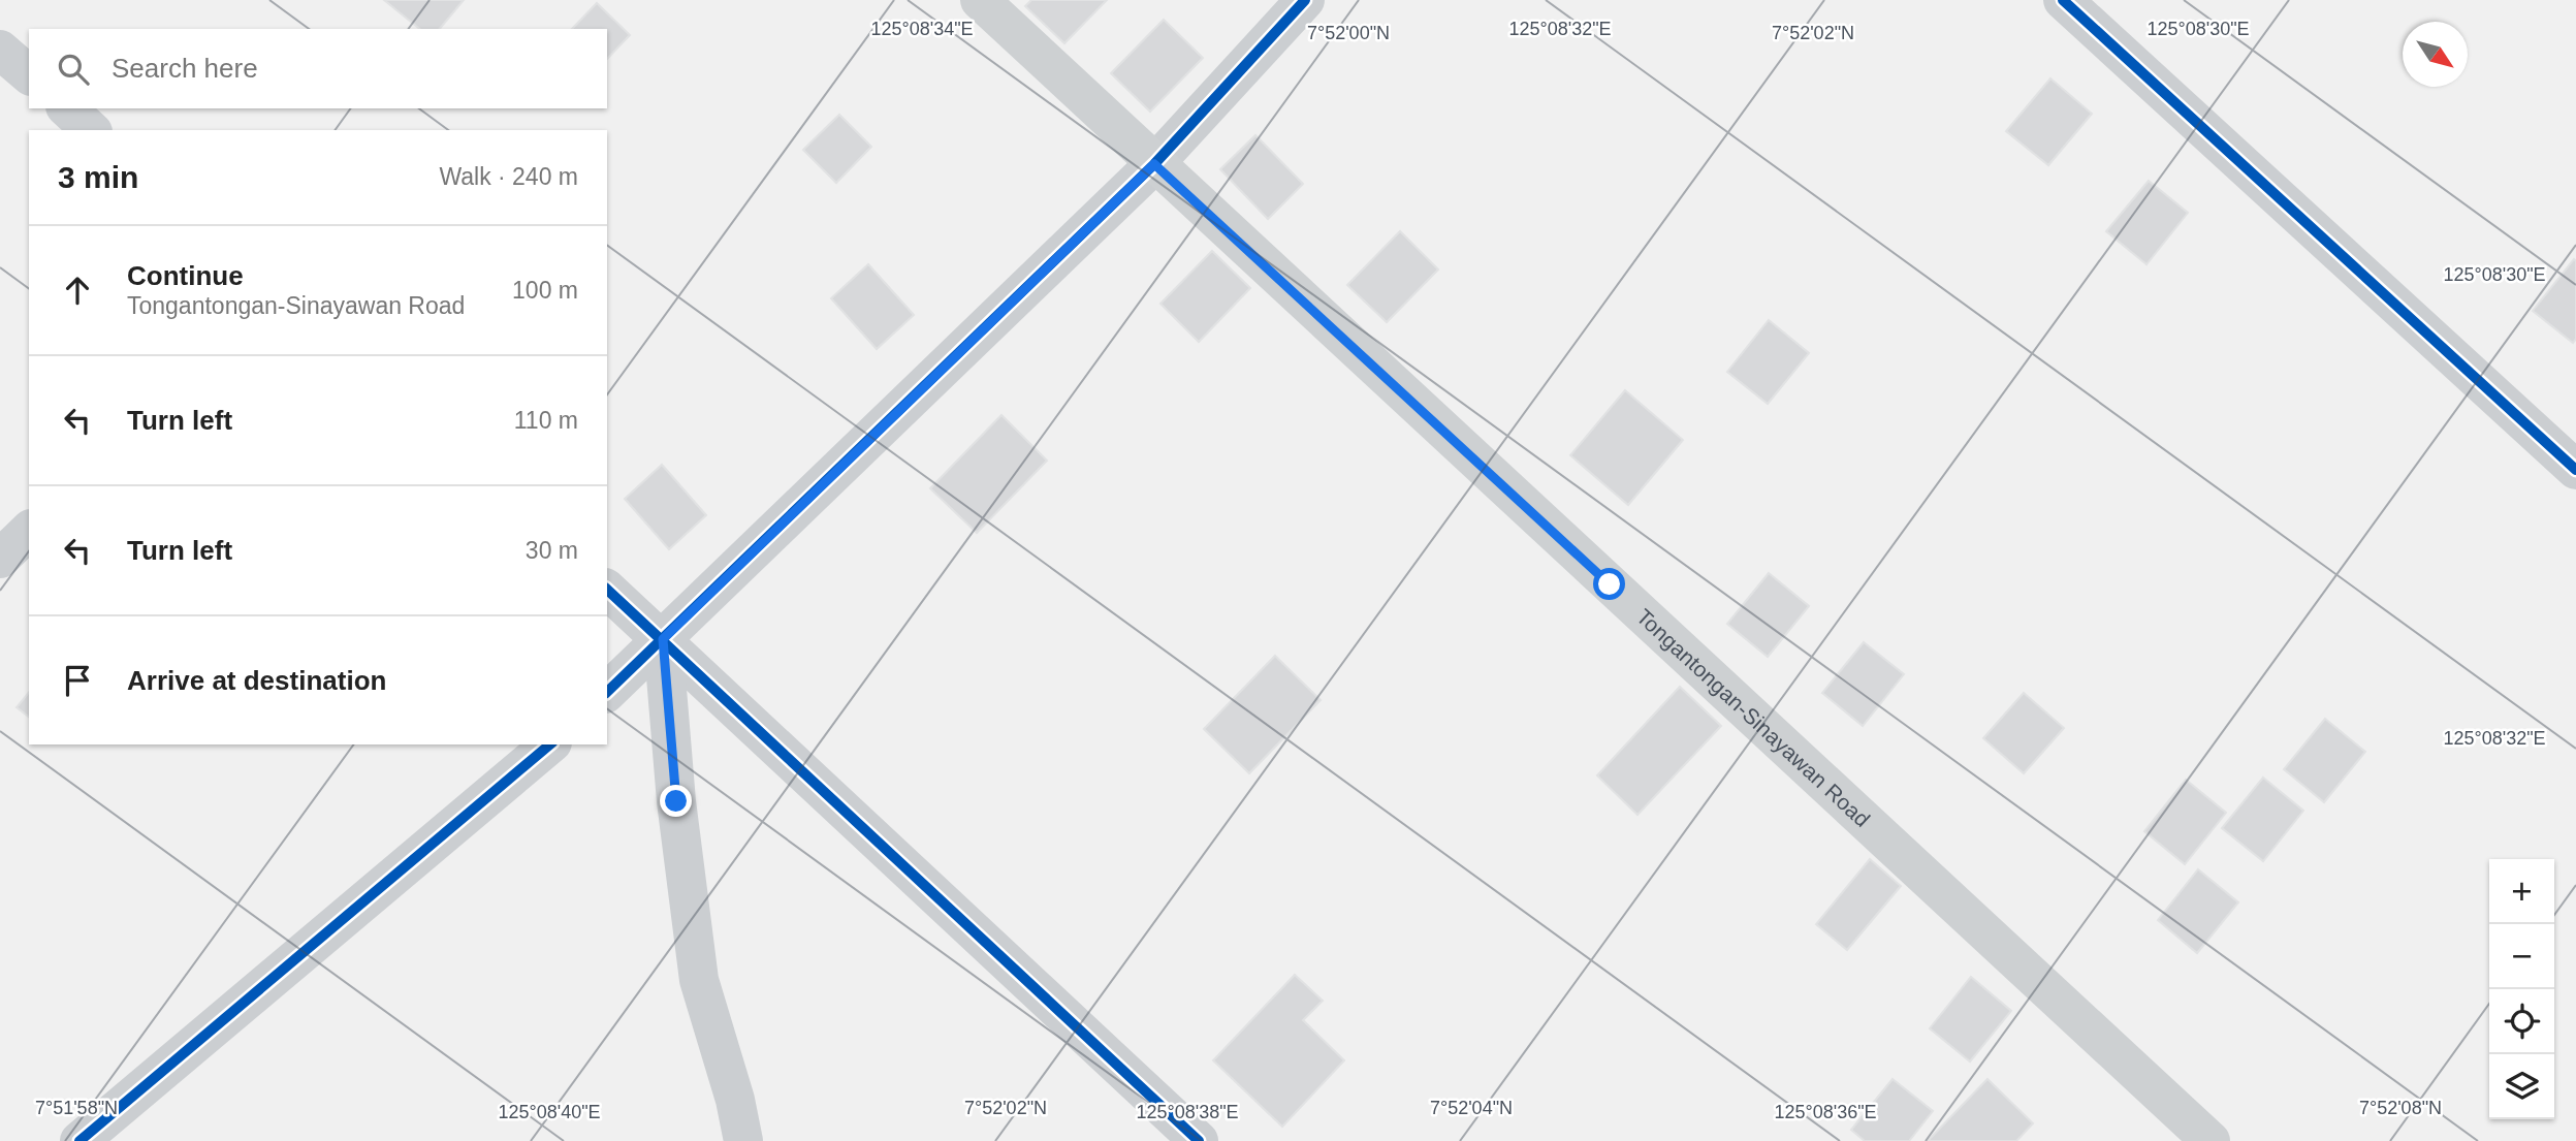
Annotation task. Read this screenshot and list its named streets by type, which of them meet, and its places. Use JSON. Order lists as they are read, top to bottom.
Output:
{
  "streets": {
    "main road": ["Tongantongan-Sinayawan Road"]
  },
  "north": "bottom right",
  "page": {
    "search": "Search here",
    "heading": ["3 min", "Walk · 240 m"],
    "list": [
      ["Continue", "Tongantongan-Sinayawan Road", "100 m"],
      ["Turn left", "110 m"],
      ["Turn left", "30 m"],
      "Arrive at destination"
    ],
    "map_buttons": ["+", "−"]
  },
  "coordinates": [
    "125°08'34\"E",
    "125°08'30\"E",
    "125°08'32\"E",
    "7°52'00\"N",
    "7°52'02\"N",
    "7°51'58\"N",
    "7°52'04\"N",
    "7°52'08\"N",
    "125°08'40\"E",
    "125°08'38\"E",
    "125°08'36\"E"
  ]
}
